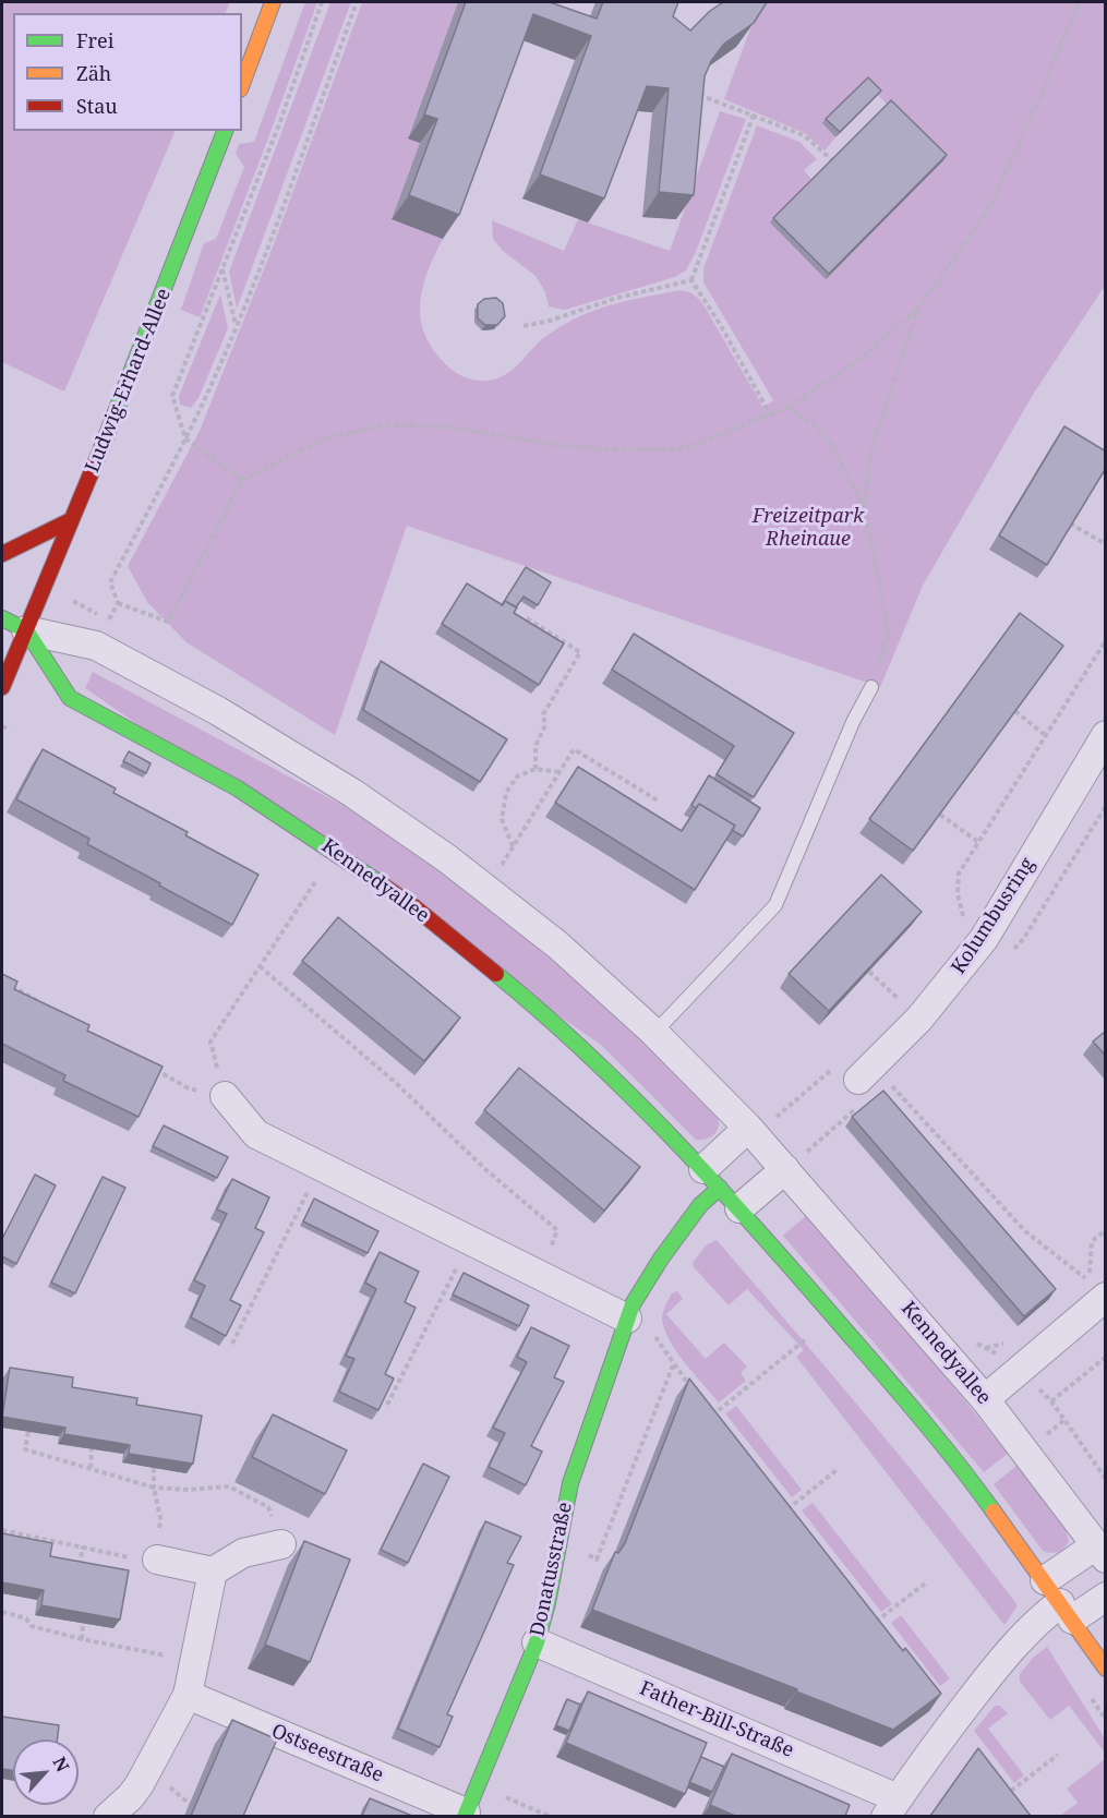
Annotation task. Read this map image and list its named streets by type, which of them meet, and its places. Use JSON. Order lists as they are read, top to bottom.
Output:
{
  "streets": {
    "street": [
      "Ludwig-Erhard-Allee",
      "Kennedyallee",
      "Kolumbusring",
      "Donatusstraße",
      "Father-Bill-Straße",
      "Ostseestraße"
    ]
  },
  "crossings": [
    ["Ludwig-Erhard-Allee", "Kennedyallee"],
    ["Kennedyallee", "Donatusstraße"],
    ["Donatusstraße", "Father-Bill-Straße"],
    ["Donatusstraße", "Ostseestraße"]
  ],
  "parks": ["Freizeitpark Rheinaue"],
  "legend": ["Frei", "Zäh", "Stau"],
  "north": "top right"
}
